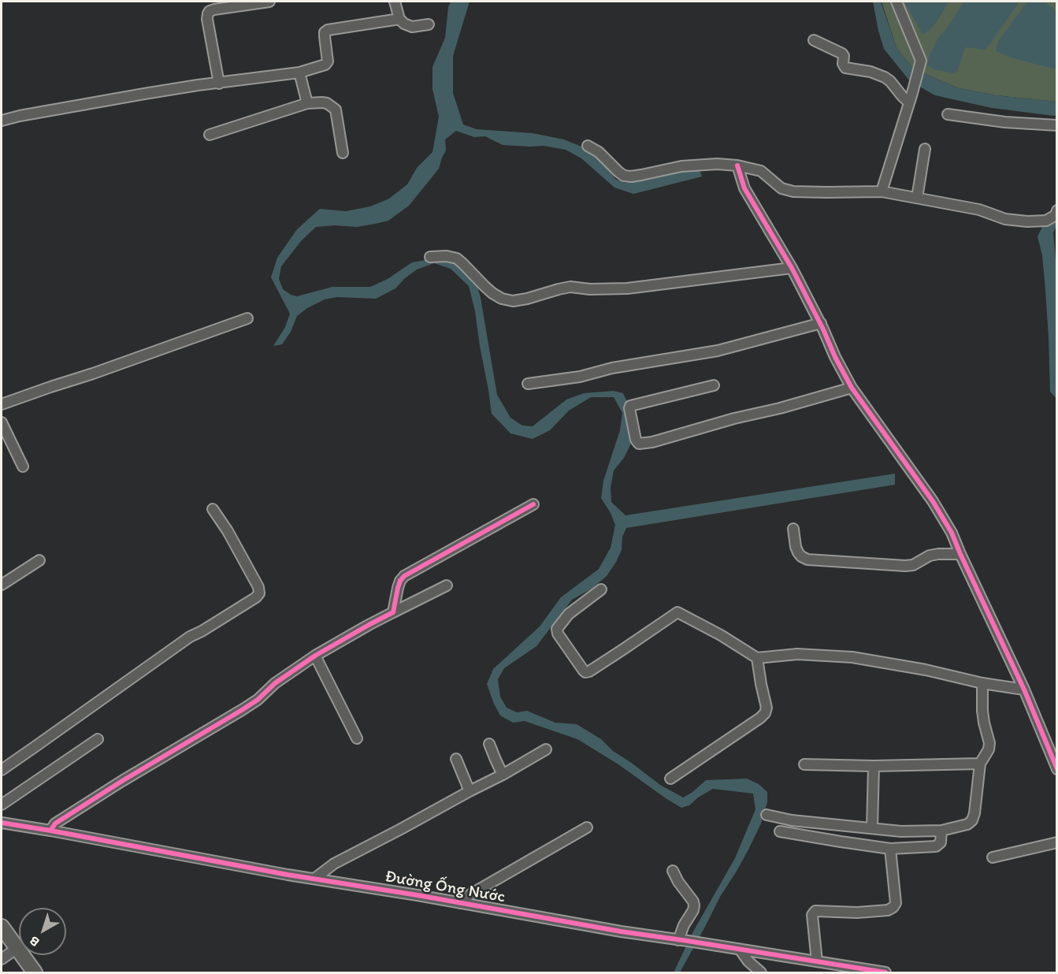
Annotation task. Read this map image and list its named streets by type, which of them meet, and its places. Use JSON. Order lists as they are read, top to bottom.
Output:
{
  "streets": {
    "street": ["Đường Ống Nước"]
  },
  "north": "bottom left"
}
